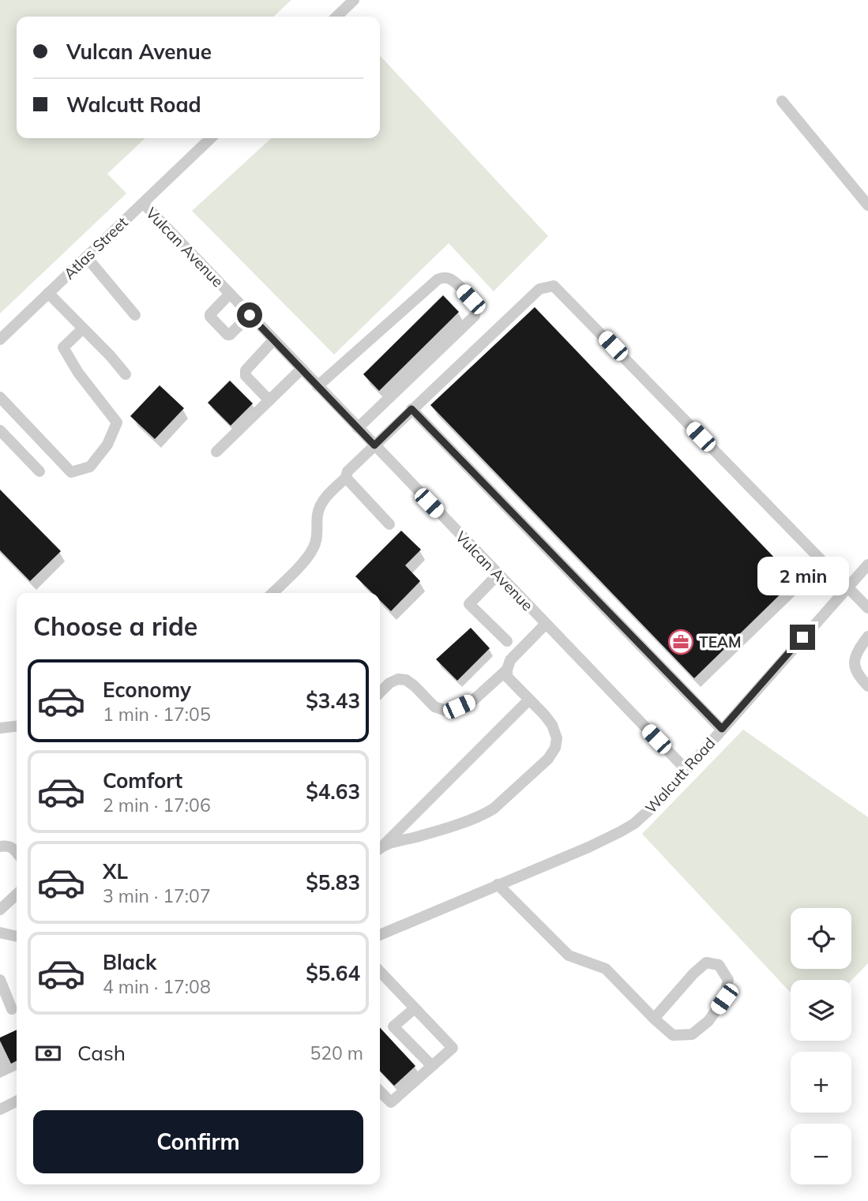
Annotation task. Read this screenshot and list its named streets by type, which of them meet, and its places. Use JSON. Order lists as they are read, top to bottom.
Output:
{
  "streets": {
    "street": ["Vulcan Avenue", "Atlas Street", "Walcutt Road"]
  },
  "crossings": [
    ["Vulcan Avenue", "Atlas Street"],
    ["Vulcan Avenue", "Walcutt Road"]
  ],
  "places": {
    "office": ["TEAM"]
  },
  "page": {
    "banner": ["Vulcan Avenue", "Walcutt Road"],
    "bubble": "2 min",
    "heading": "Choose a ride",
    "list": [
      {
        "name": "Economy",
        "note": "1 min · 17:05",
        "value": "$3.43"
      },
      {
        "name": "Comfort",
        "note": "2 min · 17:06",
        "value": "$4.63"
      },
      {
        "name": "XL",
        "note": "3 min · 17:07",
        "value": "$5.83"
      },
      {
        "name": "Black",
        "note": "4 min · 17:08",
        "value": "$5.64"
      }
    ],
    "map_buttons": ["+", "−"],
    "pay": ["Cash", "520 m"],
    "buttons": "Confirm"
  }
}
